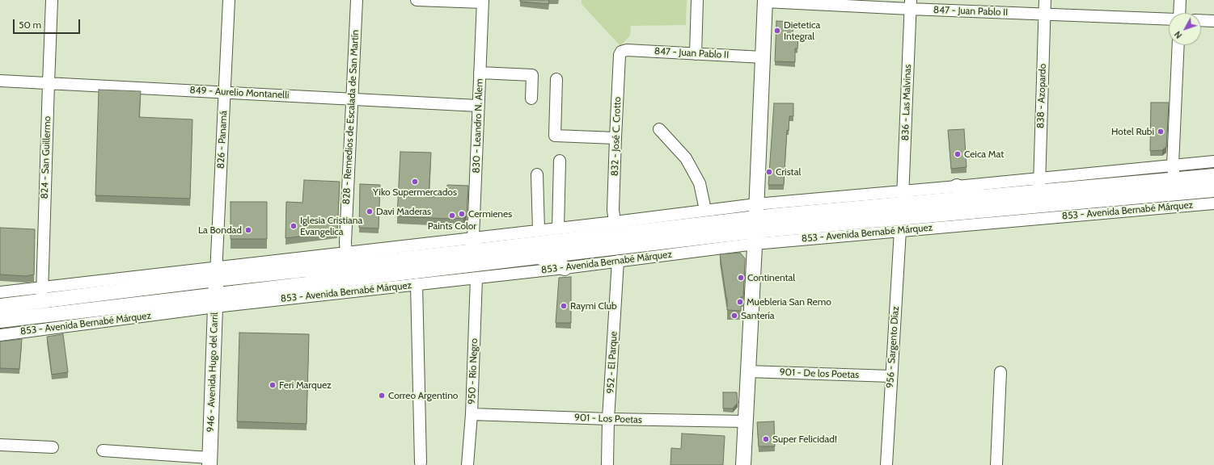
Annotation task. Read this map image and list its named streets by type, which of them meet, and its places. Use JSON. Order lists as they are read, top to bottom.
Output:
{
  "streets": {
    "main road": ["853 - Avenida Bernabé Márquez", "946 - Avenida Hugo del Carril"],
    "street": [
      "847 - Juan Pablo II",
      "849 - Aurelio Montanelli",
      "838 - Azopardo",
      "836 - Las Malvinas",
      "828 - Remedios de Escalada de San Martín",
      "830 - Leandro N. Alem",
      "832 - José C. Crotto",
      "826 - Panamá",
      "824 - San Guillermo",
      "956 - Sargento Díaz",
      "952 - El Parque",
      "950 - Río Negro",
      "901 - De los Poetas",
      "901 - Los Poetas"
    ]
  },
  "crossings": [
    ["847 - Juan Pablo II", "838 - Azopardo"],
    ["847 - Juan Pablo II", "836 - Las Malvinas"],
    ["847 - Juan Pablo II", "832 - José C. Crotto"],
    ["849 - Aurelio Montanelli", "828 - Remedios de Escalada de San Martín"],
    ["849 - Aurelio Montanelli", "830 - Leandro N. Alem"],
    ["849 - Aurelio Montanelli", "826 - Panamá"],
    ["849 - Aurelio Montanelli", "824 - San Guillermo"],
    ["838 - Azopardo", "853 - Avenida Bernabé Márquez"],
    ["836 - Las Malvinas", "853 - Avenida Bernabé Márquez"],
    ["828 - Remedios de Escalada de San Martín", "853 - Avenida Bernabé Márquez"],
    ["830 - Leandro N. Alem", "853 - Avenida Bernabé Márquez"],
    ["832 - José C. Crotto", "853 - Avenida Bernabé Márquez"],
    ["826 - Panamá", "853 - Avenida Bernabé Márquez"],
    ["826 - Panamá", "946 - Avenida Hugo del Carril"],
    ["824 - San Guillermo", "853 - Avenida Bernabé Márquez"],
    ["853 - Avenida Bernabé Márquez", "956 - Sargento Díaz"],
    ["853 - Avenida Bernabé Márquez", "952 - El Parque"],
    ["853 - Avenida Bernabé Márquez", "950 - Río Negro"],
    ["853 - Avenida Bernabé Márquez", "946 - Avenida Hugo del Carril"],
    ["956 - Sargento Díaz", "901 - De los Poetas"],
    ["952 - El Parque", "901 - Los Poetas"],
    ["950 - Río Negro", "901 - Los Poetas"]
  ],
  "places": [
    "Dietetica Integral",
    "Hotel Rubi",
    "Ceica Mat",
    "Cristal",
    "Yiko Supermercados",
    "Davi Maderas",
    "Cermienes",
    "Paints Color",
    "Iglesia Cristiana Evangelica",
    "La Bondad",
    "Continental",
    "Muebleria San Remo",
    "Raymi Club",
    "Santería",
    "Feri Marquez",
    "Correo Argentino",
    "Super Felicidad!"
  ],
  "scale_bar": "50 m",
  "north": "bottom left"
}
